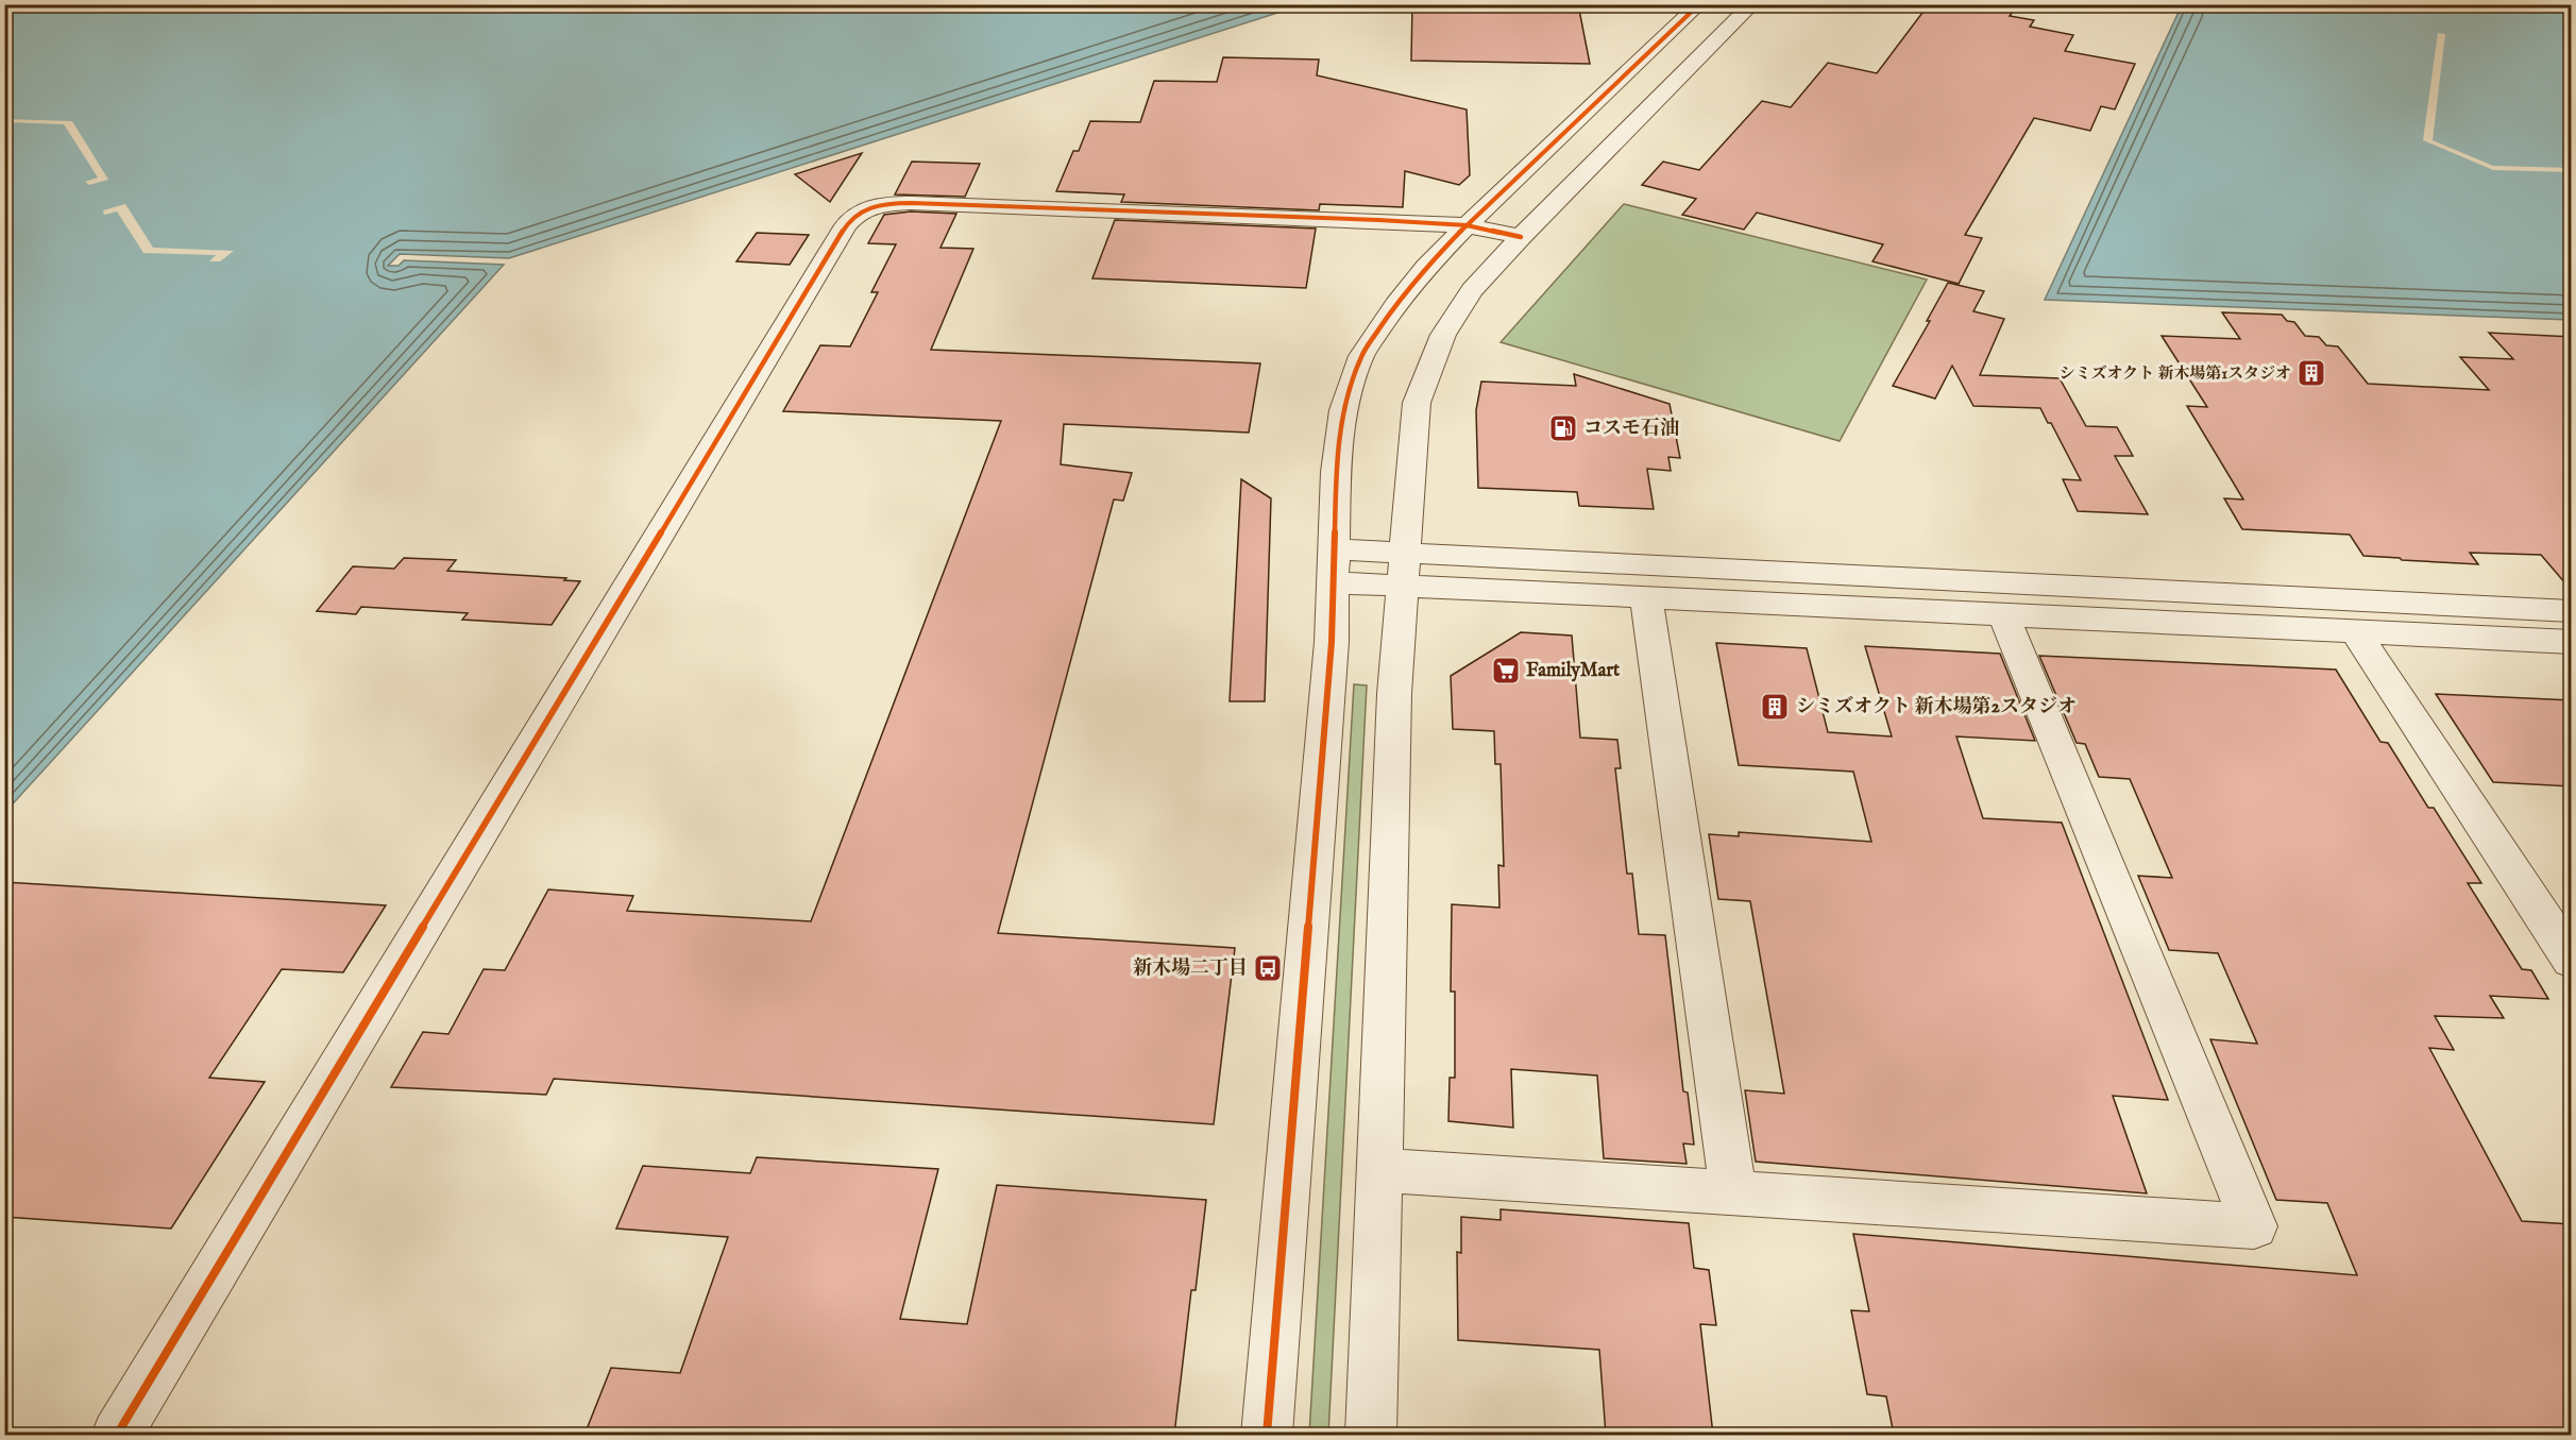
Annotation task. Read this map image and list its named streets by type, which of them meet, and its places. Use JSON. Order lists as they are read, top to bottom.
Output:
{
  "places": {
    "building": ["シミズオクト 新木場第1スタジオ", "シミズオクト 新木場第2スタジオ"],
    "fuel station": ["コスモ石油"],
    "supermarket": ["FamilyMart"],
    "bus stop": ["新木場二丁目"]
  }
}
